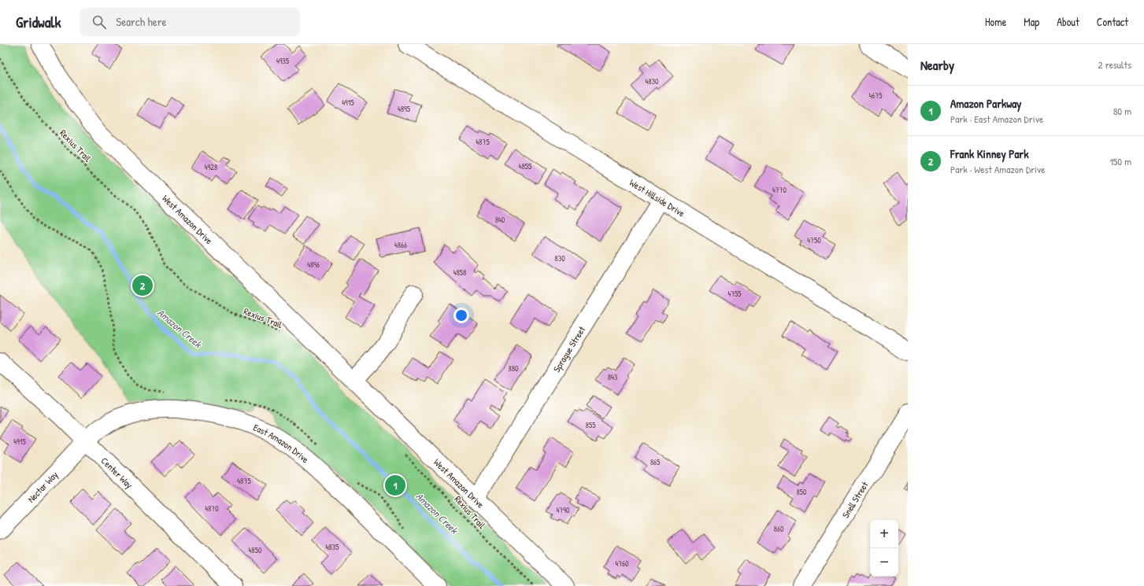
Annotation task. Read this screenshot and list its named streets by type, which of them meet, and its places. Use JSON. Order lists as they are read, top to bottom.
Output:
{
  "streets": {
    "street": [
      "West Hillside Drive",
      "West Amazon Drive",
      "Sprague Street",
      "East Amazon Drive",
      "Center Way",
      "Nectar Way",
      "Snell Street"
    ],
    "path": ["Rexius Trail"]
  },
  "crossings": [
    ["West Hillside Drive", "Sprague Street"],
    ["West Amazon Drive", "Sprague Street"],
    ["East Amazon Drive", "Center Way"],
    ["East Amazon Drive", "Nectar Way"],
    ["Center Way", "Nectar Way"]
  ],
  "water": ["Amazon Creek"],
  "house_numbers": [
    "4935",
    "4830",
    "4675",
    "4915",
    "4895",
    "4875",
    "4855",
    "4928",
    "4770",
    "840",
    "4750",
    "4866",
    "830",
    "4896",
    "4858",
    "4755",
    "880",
    "843",
    "855",
    "4915",
    "865",
    "4875",
    "850",
    "4870",
    "4790",
    "860",
    "4835",
    "4850",
    "4760"
  ],
  "page": {
    "header": "Gridwalk",
    "search": "Search here",
    "nav": [
      "Home",
      "Map",
      "About",
      "Contact"
    ],
    "heading": ["Nearby", "2 results"],
    "list": [
      {
        "mark": "1",
        "name": "Amazon Parkway",
        "note": "Park · East Amazon Drive",
        "value": "80 m"
      },
      {
        "mark": "2",
        "name": "Frank Kinney Park",
        "note": "Park · West Amazon Drive",
        "value": "150 m"
      }
    ],
    "pins": ["2", "1"],
    "map_buttons": ["+", "−"]
  }
}
